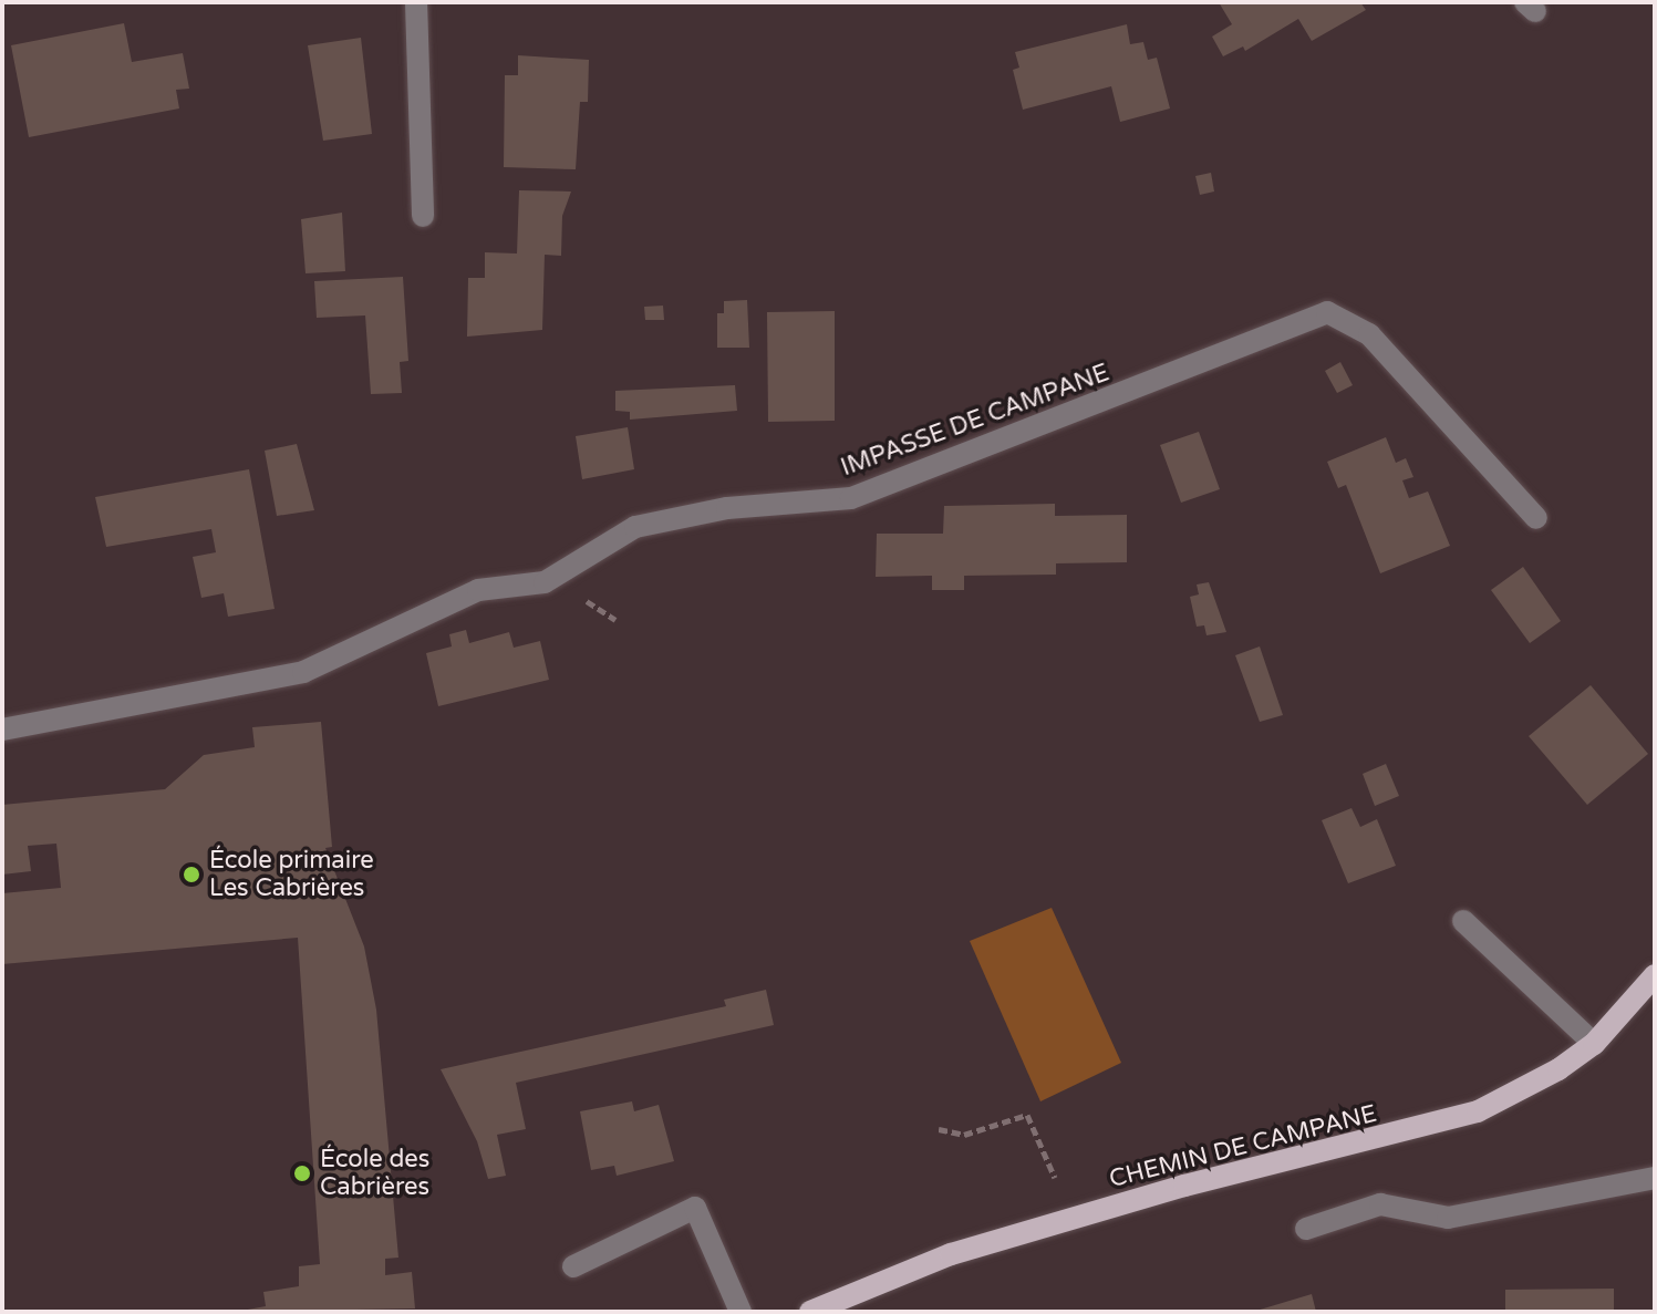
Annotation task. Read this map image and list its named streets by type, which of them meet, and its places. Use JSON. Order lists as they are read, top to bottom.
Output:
{
  "streets": {
    "main road": ["CHEMIN DE CAMPANE"],
    "street": ["IMPASSE DE CAMPANE"]
  },
  "places": ["École primaire Les Cabrières", "École des Cabrières"]
}
